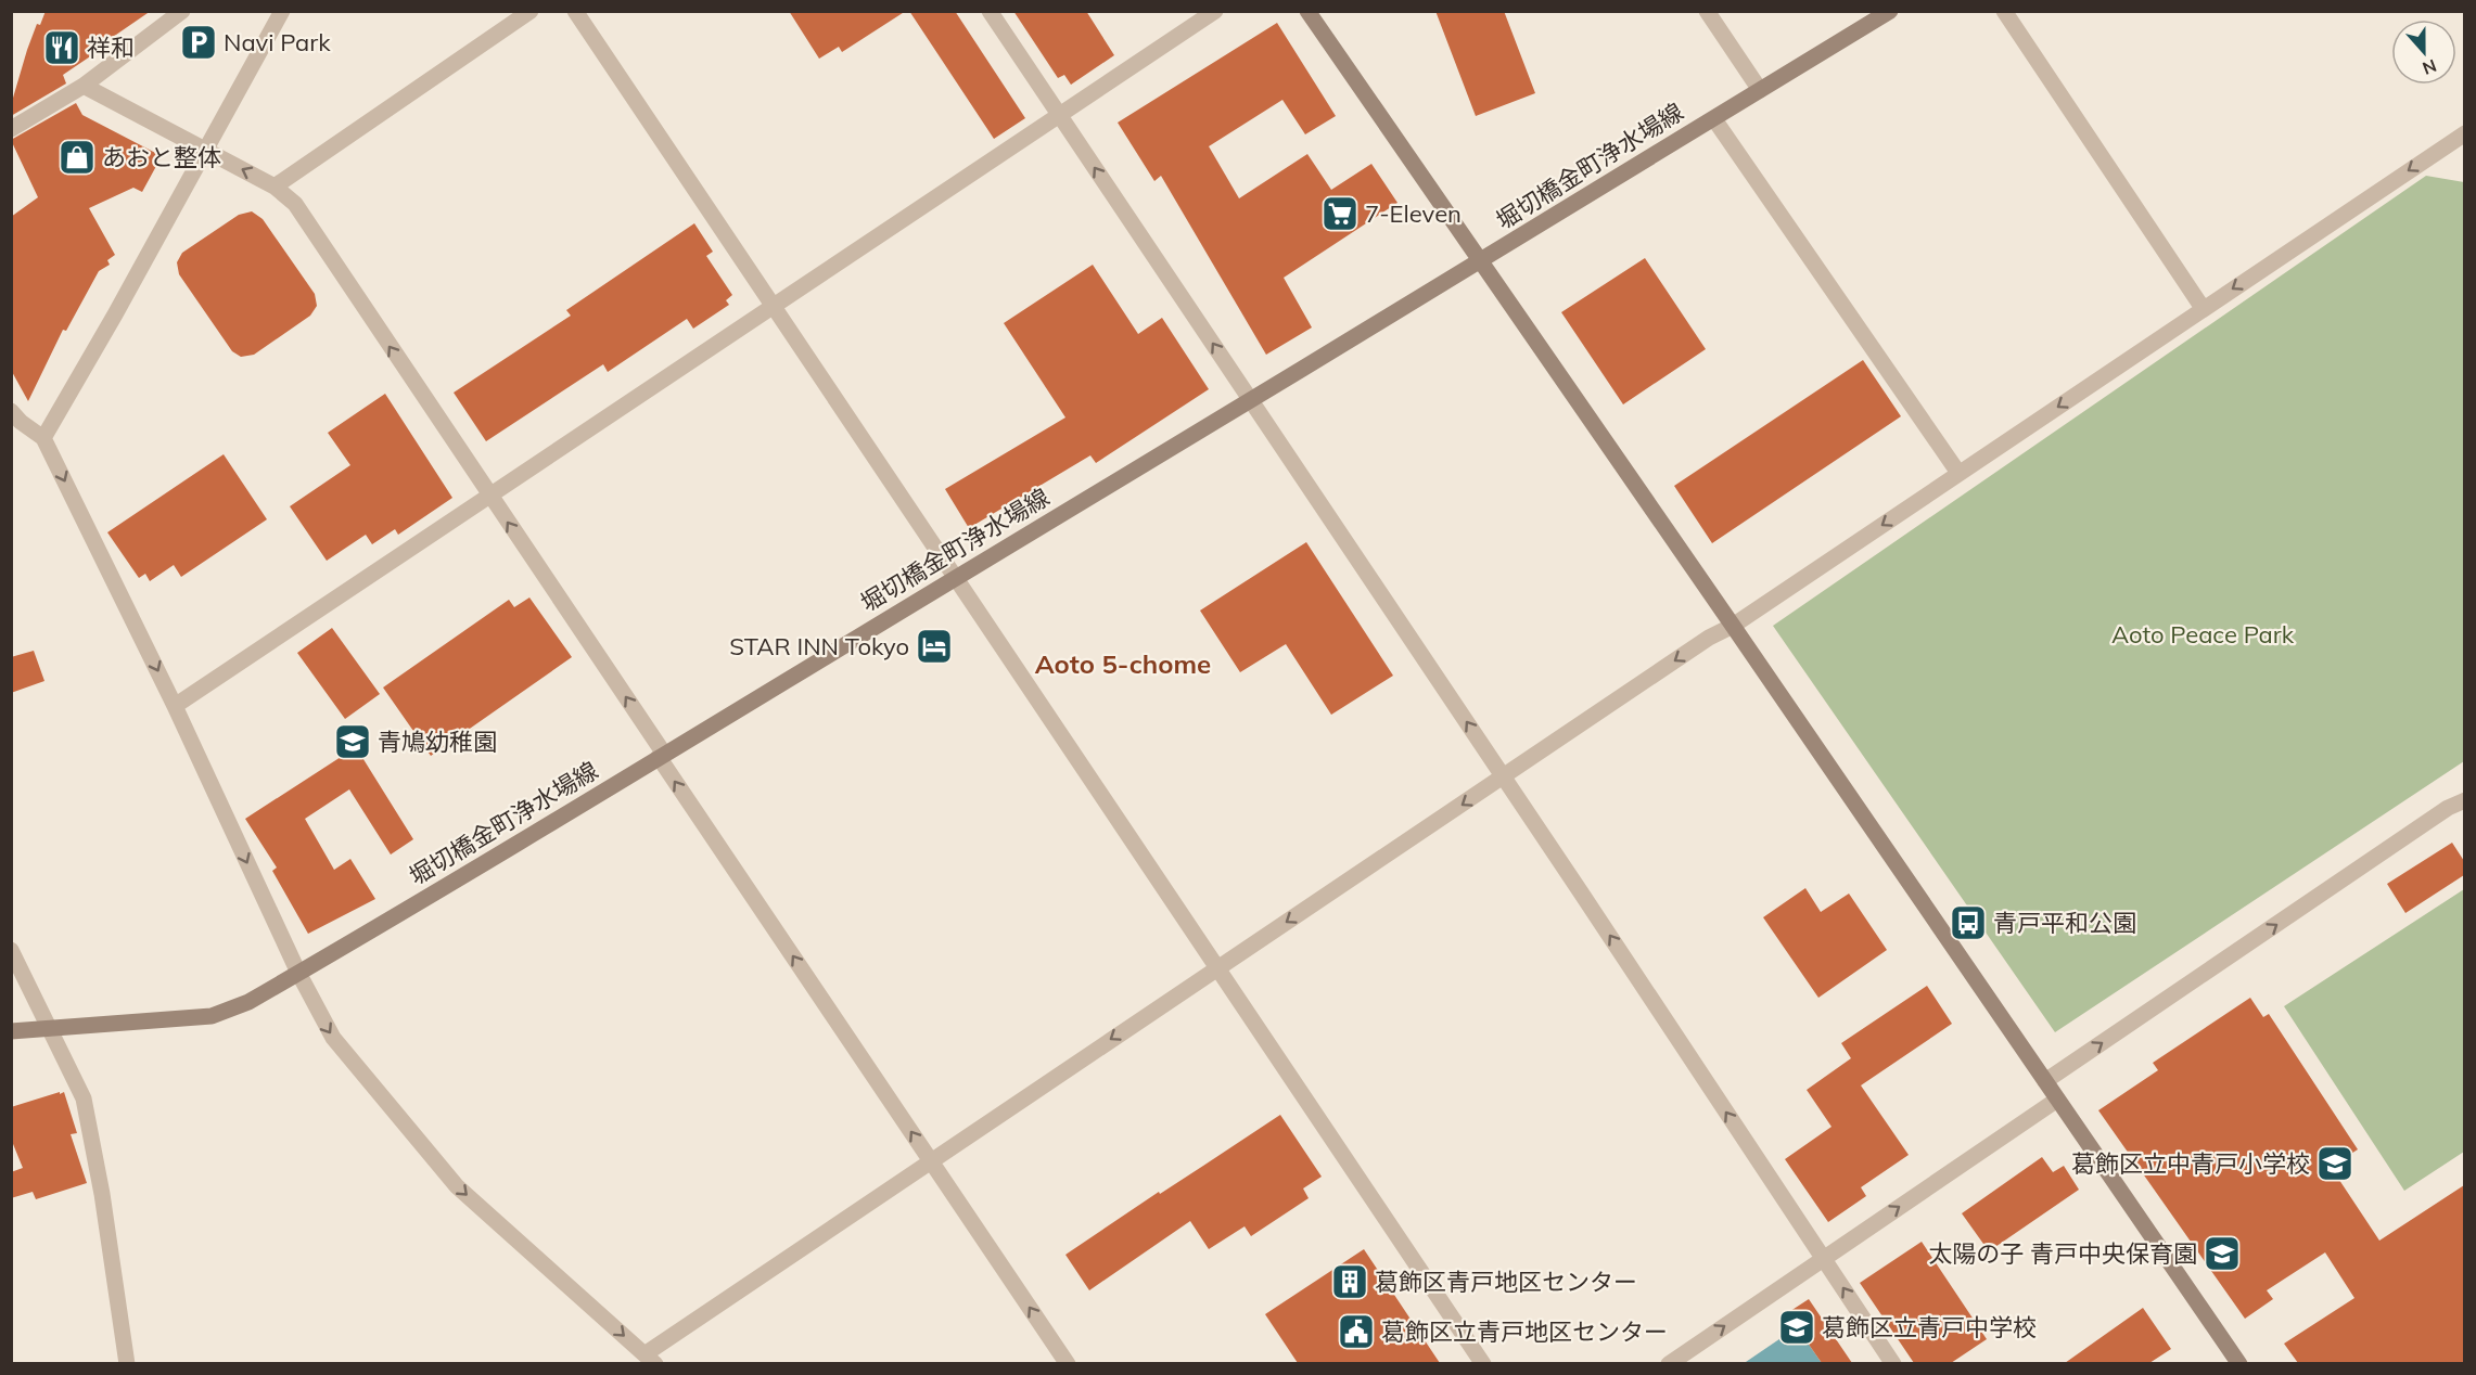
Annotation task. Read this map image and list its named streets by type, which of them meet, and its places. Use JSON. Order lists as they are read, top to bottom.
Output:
{
  "streets": {
    "street": ["堀切橋金町浄水場線"]
  },
  "districts": ["Aoto 5-chome"],
  "parks": ["Aoto Peace Park"],
  "places": {
    "parking": ["Navi Park"],
    "restaurant": ["祥和"],
    "shop": ["あおと整体"],
    "supermarket": ["7-Eleven"],
    "hotel": ["STAR INN Tokyo"],
    "school or university": [
      "青鳩幼稚園",
      "葛飾区立中青戸小学校",
      "太陽の子 青戸中央保育園",
      "葛飾区立青戸中学校"
    ],
    "bus stop": ["青戸平和公園"],
    "building": ["葛飾区青戸地区センター"],
    "public building": ["葛飾区立青戸地区センター"]
  },
  "north": "bottom"
}
